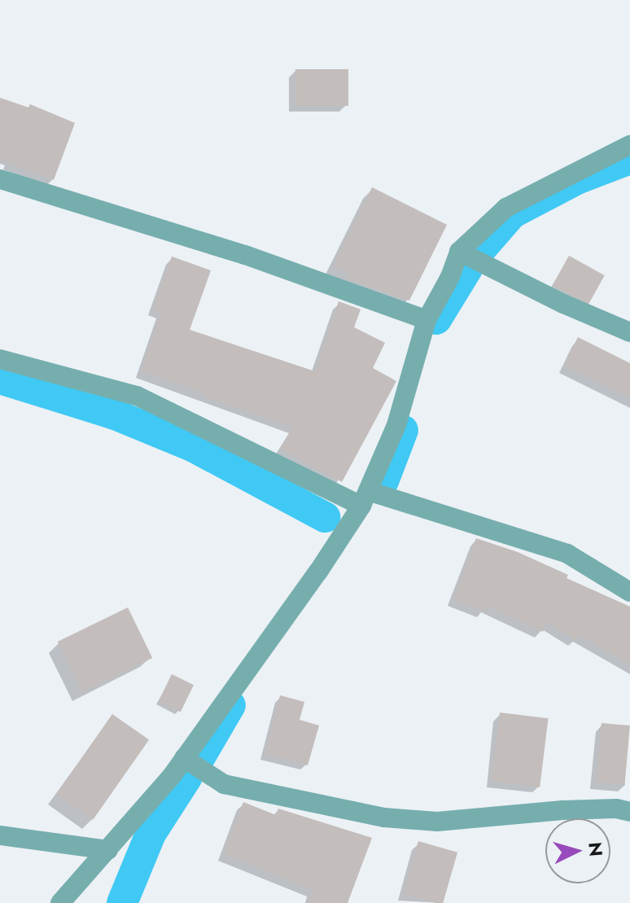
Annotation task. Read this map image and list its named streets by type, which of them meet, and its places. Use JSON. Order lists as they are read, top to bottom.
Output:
{
  "north": "right"
}
